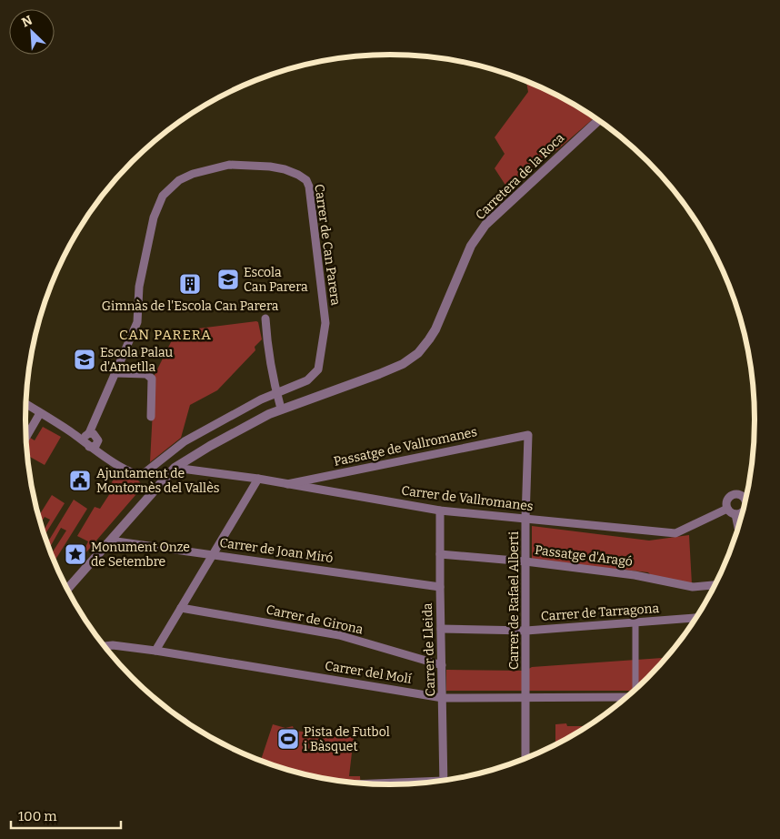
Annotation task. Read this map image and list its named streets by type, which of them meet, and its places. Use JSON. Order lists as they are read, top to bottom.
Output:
{
  "streets": {
    "street": [
      "Carretera de la Roca",
      "Carrer de Can Parera",
      "Passatge de Vallromanes",
      "Carrer de Vallromanes",
      "Carrer de Joan Miró",
      "Passatge d'Aragó",
      "Carrer de Rafael Alberti",
      "Carrer de Tarragona",
      "Carrer de Girona",
      "Carrer de Lleida",
      "Carrer del Molí"
    ]
  },
  "crossings": [
    ["Passatge de Vallromanes", "Carrer de Vallromanes"],
    ["Passatge de Vallromanes", "Carrer de Rafael Alberti"],
    ["Carrer de Vallromanes", "Carrer de Rafael Alberti"],
    ["Carrer de Vallromanes", "Carrer de Lleida"],
    ["Carrer de Joan Miró", "Carrer de Lleida"],
    ["Passatge d'Aragó", "Carrer de Rafael Alberti"],
    ["Passatge d'Aragó", "Carrer de Lleida"],
    ["Carrer de Rafael Alberti", "Carrer de Tarragona"],
    ["Carrer de Rafael Alberti", "Carrer del Molí"],
    ["Carrer de Tarragona", "Carrer de Lleida"],
    ["Carrer de Girona", "Carrer de Lleida"],
    ["Carrer de Lleida", "Carrer del Molí"]
  ],
  "districts": ["CAN PARERA"],
  "places": {
    "school or university": ["Escola Can Parera", "Escola Palau d'Ametlla"],
    "building": ["Gimnàs de l'Escola Can Parera"],
    "public building": ["Ajuntament de Montornès del Vallès"],
    "place": ["Monument Onze de Setembre"],
    "sports": ["Pista de Futbol i Bàsquet"]
  },
  "scale_bar": "100 m",
  "north": "top left"
}
